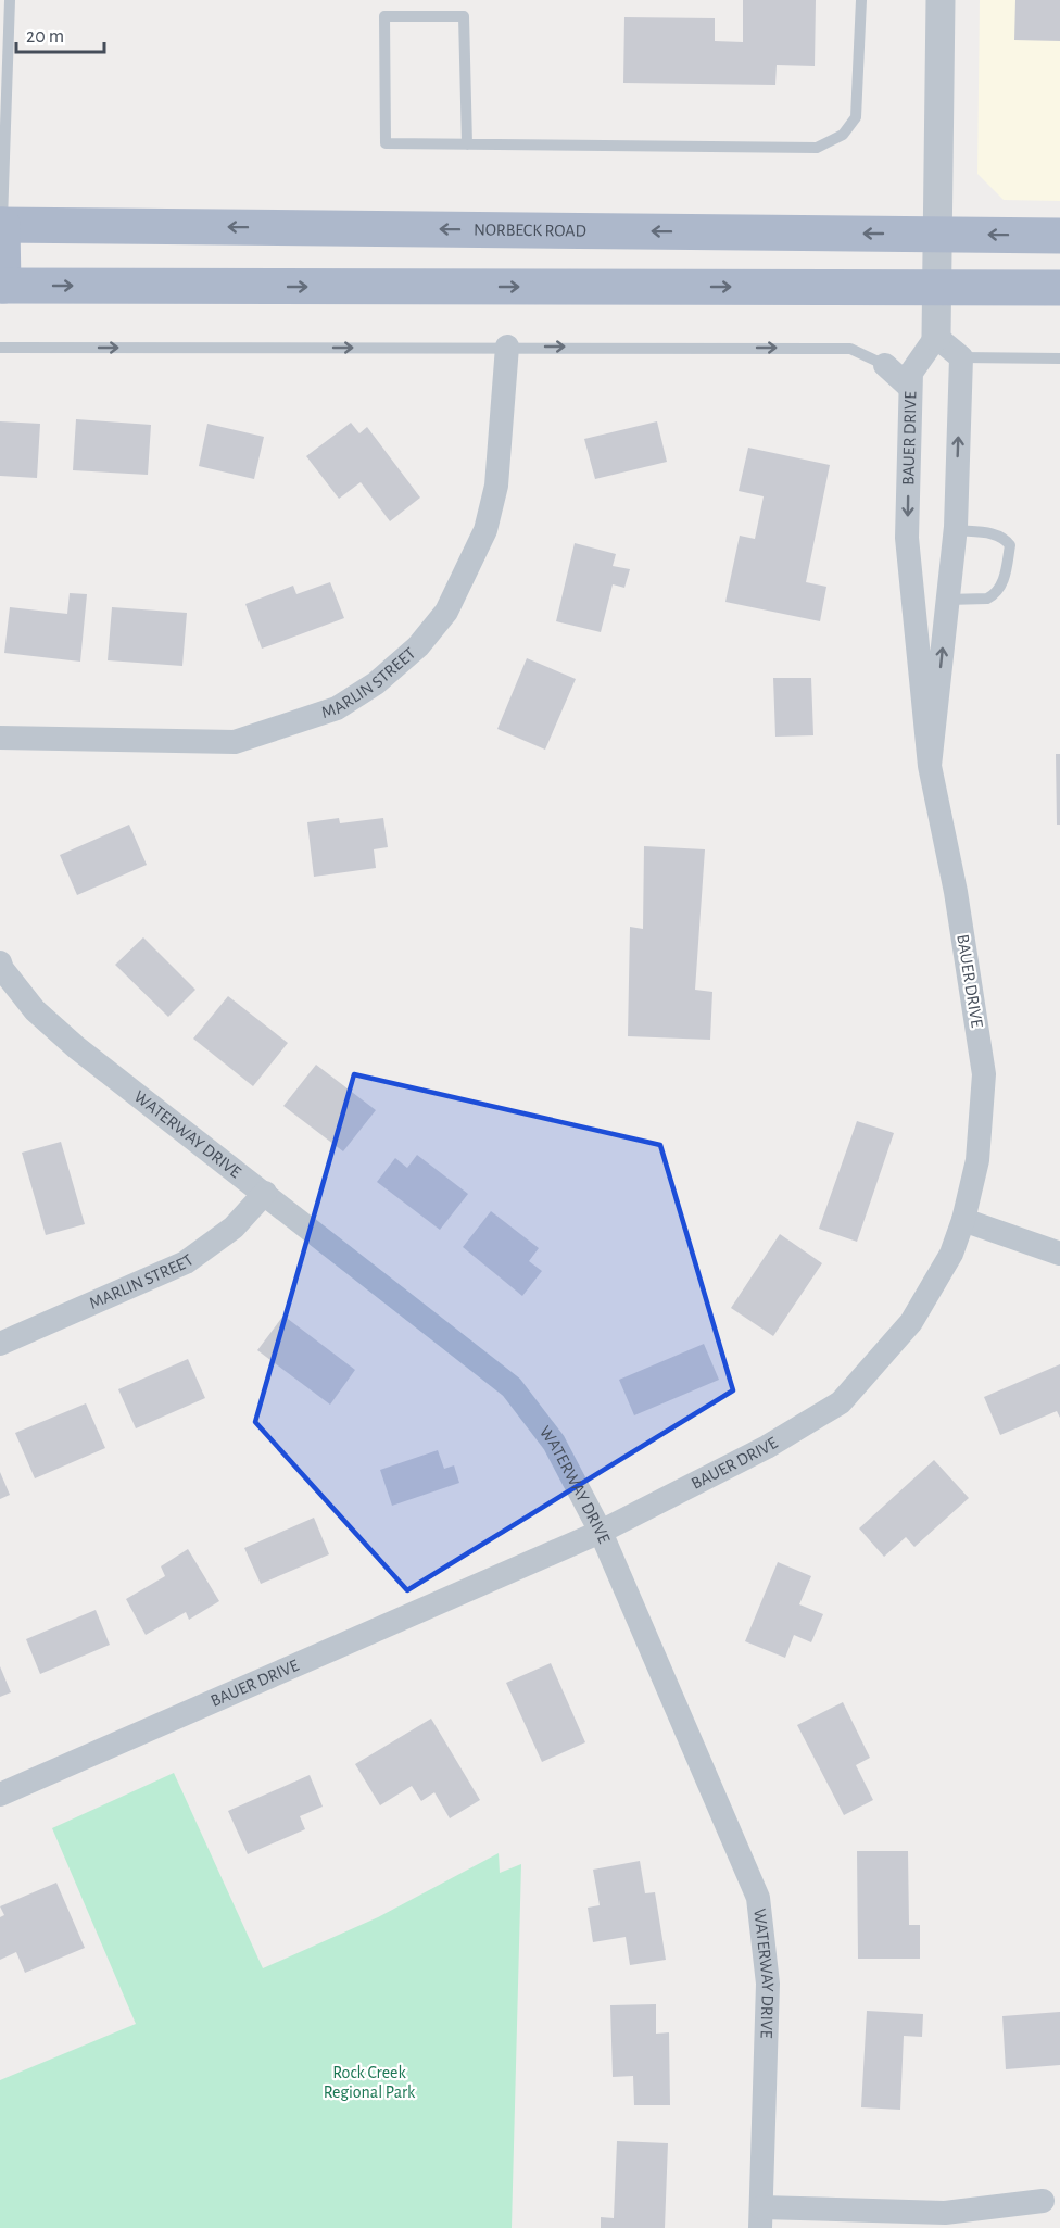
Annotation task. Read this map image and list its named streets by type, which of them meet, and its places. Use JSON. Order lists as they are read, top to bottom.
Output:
{
  "streets": {
    "main road": ["NORBECK ROAD"],
    "street": ["BAUER DRIVE", "MARLIN STREET", "WATERWAY DRIVE"]
  },
  "crossings": [
    ["BAUER DRIVE", "WATERWAY DRIVE"],
    ["MARLIN STREET", "WATERWAY DRIVE"]
  ],
  "parks": ["Rock Creek Regional Park"],
  "scale_bar": "20 m"
}
